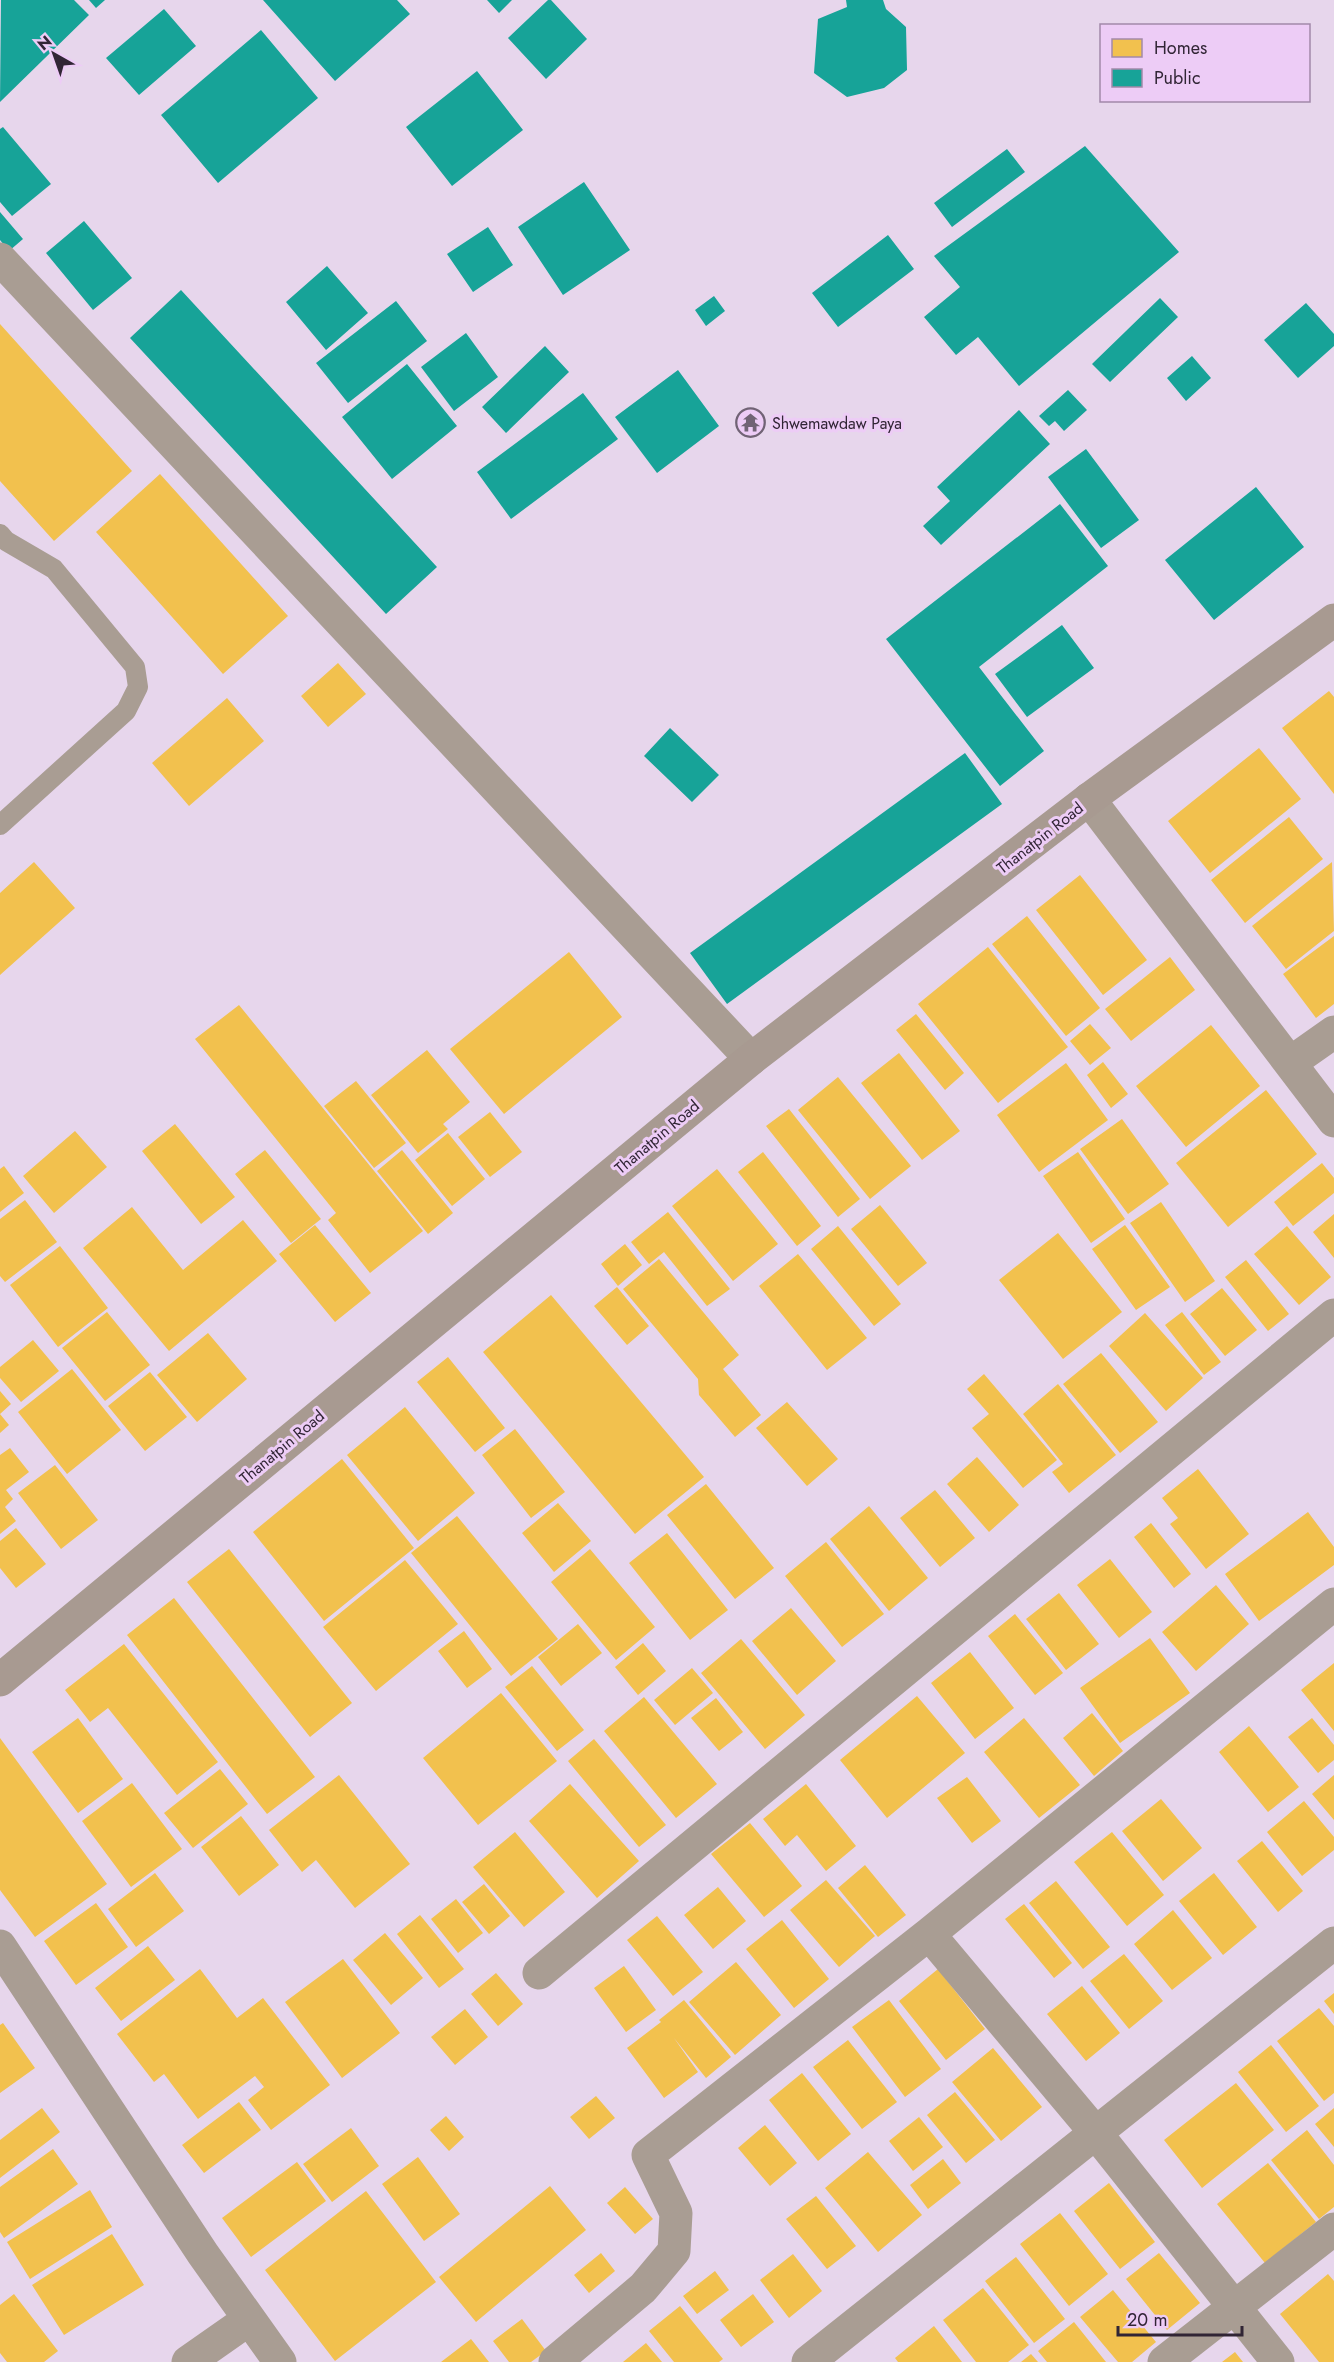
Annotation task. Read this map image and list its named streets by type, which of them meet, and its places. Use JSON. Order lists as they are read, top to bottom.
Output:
{
  "streets": {
    "main road": ["Thanatpin Road"]
  },
  "places": {
    "temple": ["Shwemawdaw Paya"]
  },
  "legend": ["Homes", "Public"],
  "scale_bar": "20 m",
  "north": "top left"
}
